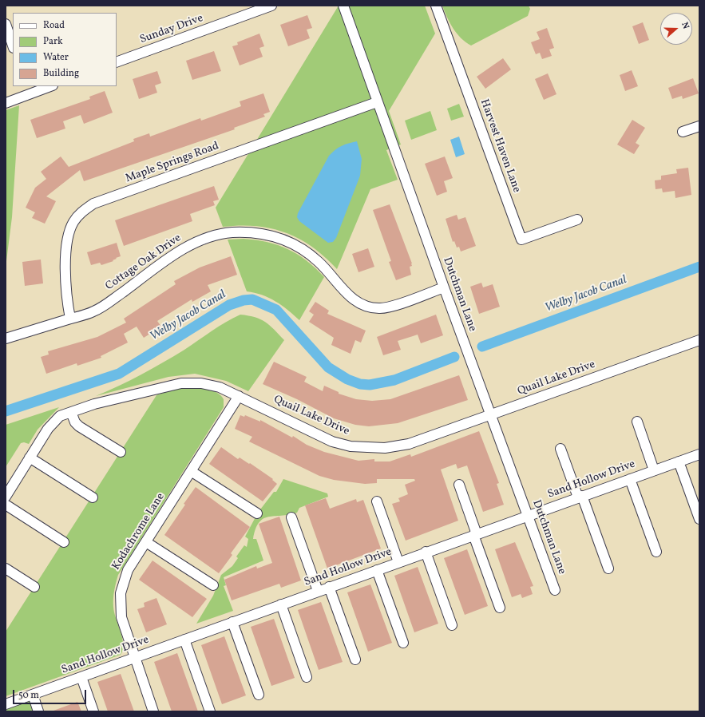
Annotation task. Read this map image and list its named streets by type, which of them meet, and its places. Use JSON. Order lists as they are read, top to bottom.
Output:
{
  "streets": {
    "street": [
      "Sunday Drive",
      "Harvest Haven Lane",
      "Maple Springs Road",
      "Cottage Oak Drive",
      "Dutchman Lane",
      "Quail Lake Drive",
      "Sand Hollow Drive",
      "Kodachrome Lane"
    ]
  },
  "crossings": [
    ["Maple Springs Road", "Cottage Oak Drive"],
    ["Maple Springs Road", "Dutchman Lane"],
    ["Cottage Oak Drive", "Dutchman Lane"],
    ["Dutchman Lane", "Quail Lake Drive"],
    ["Dutchman Lane", "Sand Hollow Drive"],
    ["Quail Lake Drive", "Kodachrome Lane"],
    ["Sand Hollow Drive", "Kodachrome Lane"]
  ],
  "water": ["Welby Jacob Canal"],
  "legend": [
    "Road",
    "Park",
    "Water",
    "Building"
  ],
  "scale_bar": "50 m",
  "north": "right"
}
